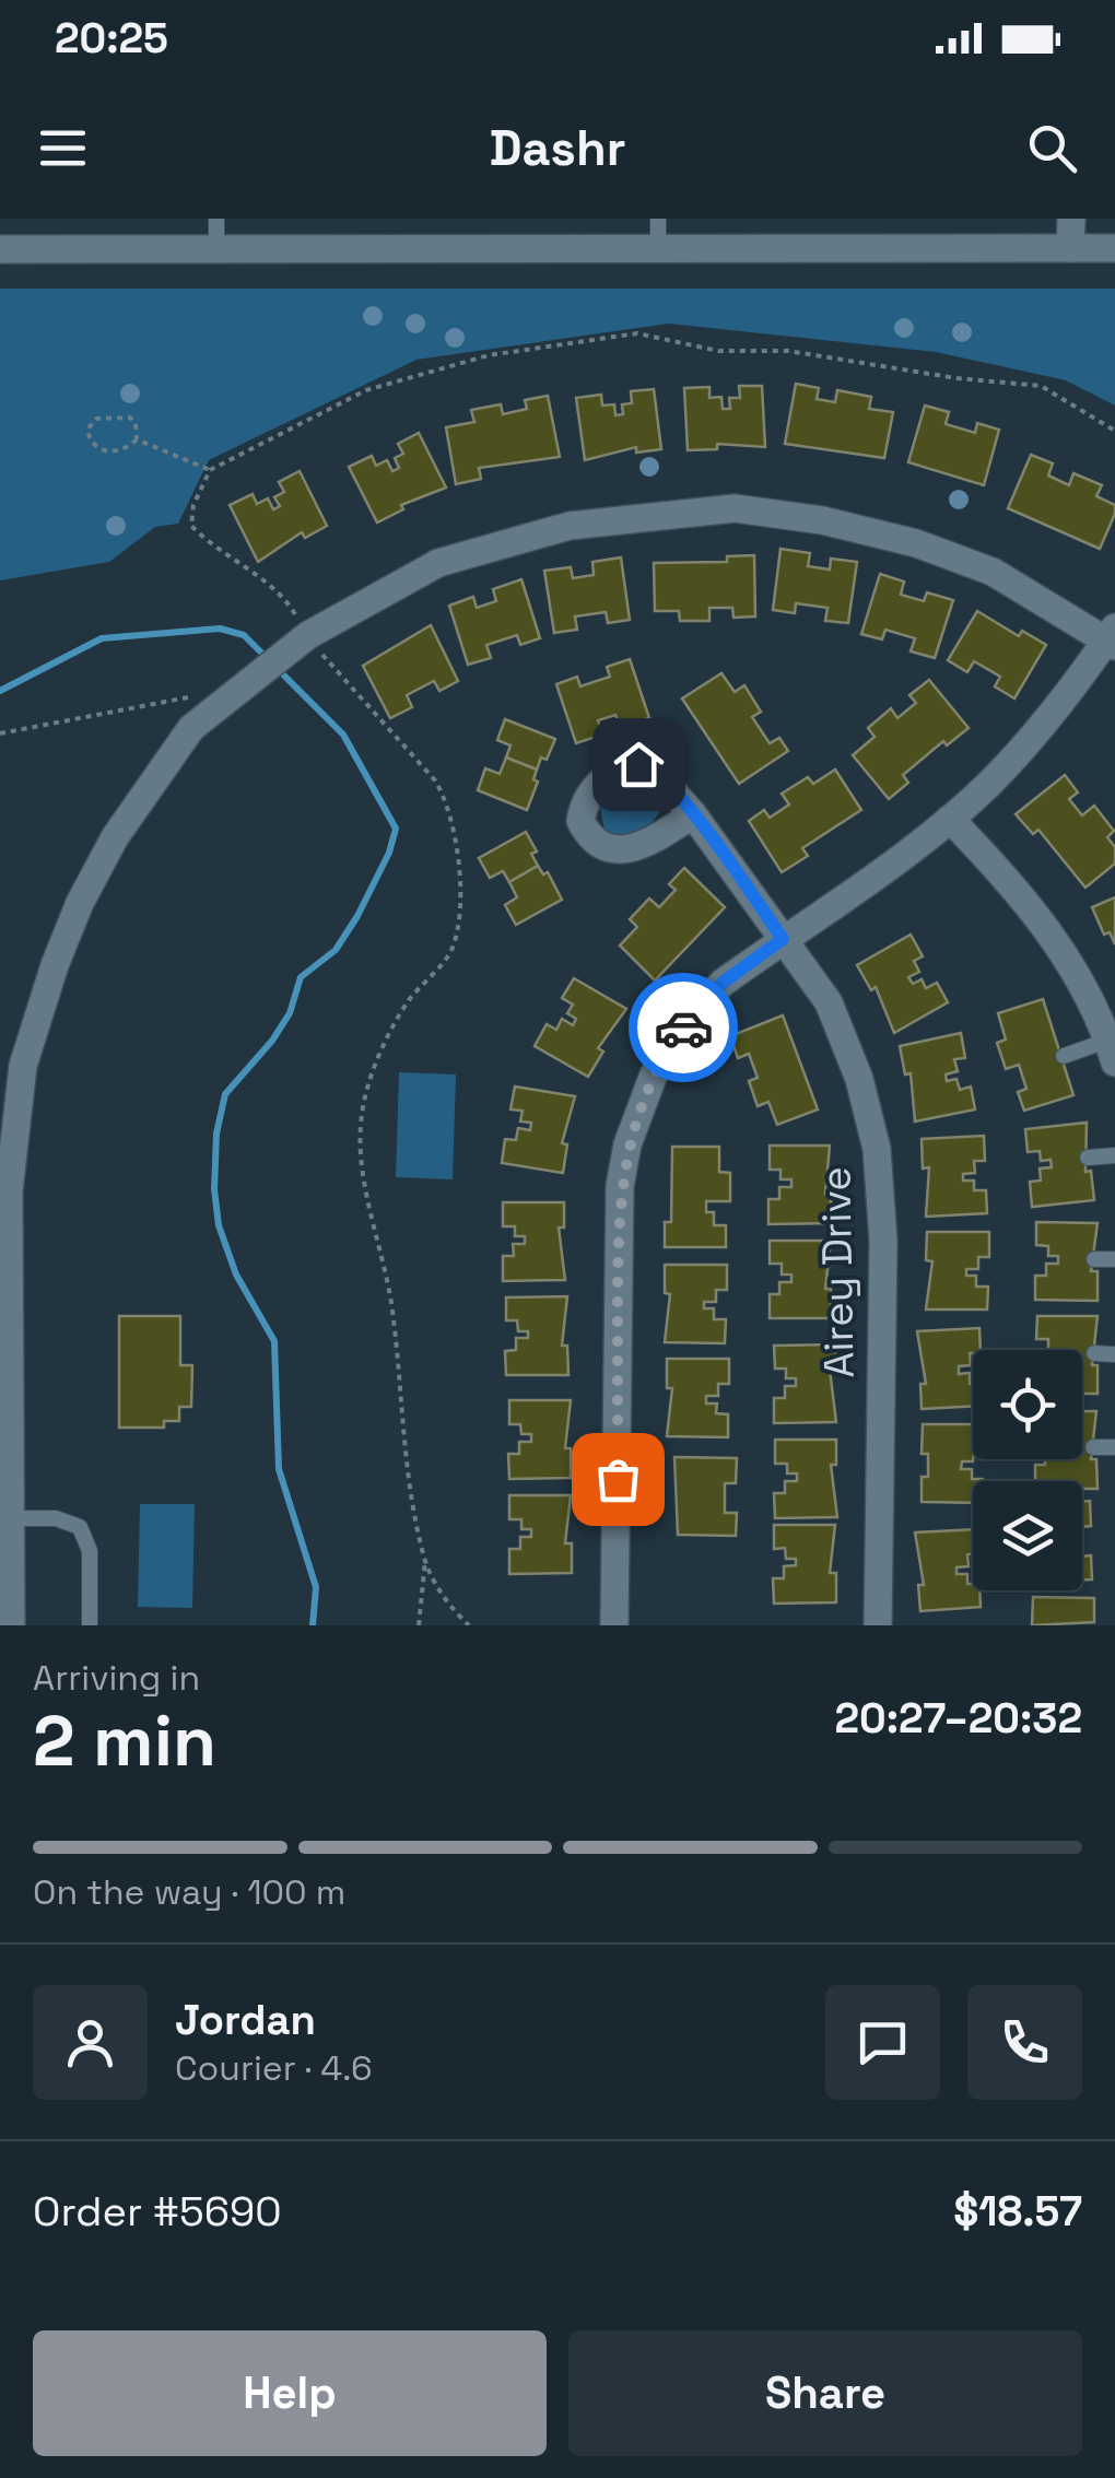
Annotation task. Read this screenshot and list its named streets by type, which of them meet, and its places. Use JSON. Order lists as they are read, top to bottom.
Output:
{
  "streets": {
    "street": ["Airey Drive"]
  },
  "page": {
    "status": "20:25",
    "header": "Dashr",
    "heading": ["2 min", "Arriving in", "20:27–20:32"],
    "panel": [
      "Jordan",
      "Courier · 4.6",
      "Order #5690",
      "$18.57"
    ],
    "bar": "On the way · 100 m",
    "buttons": ["Help", "Share"]
  }
}
